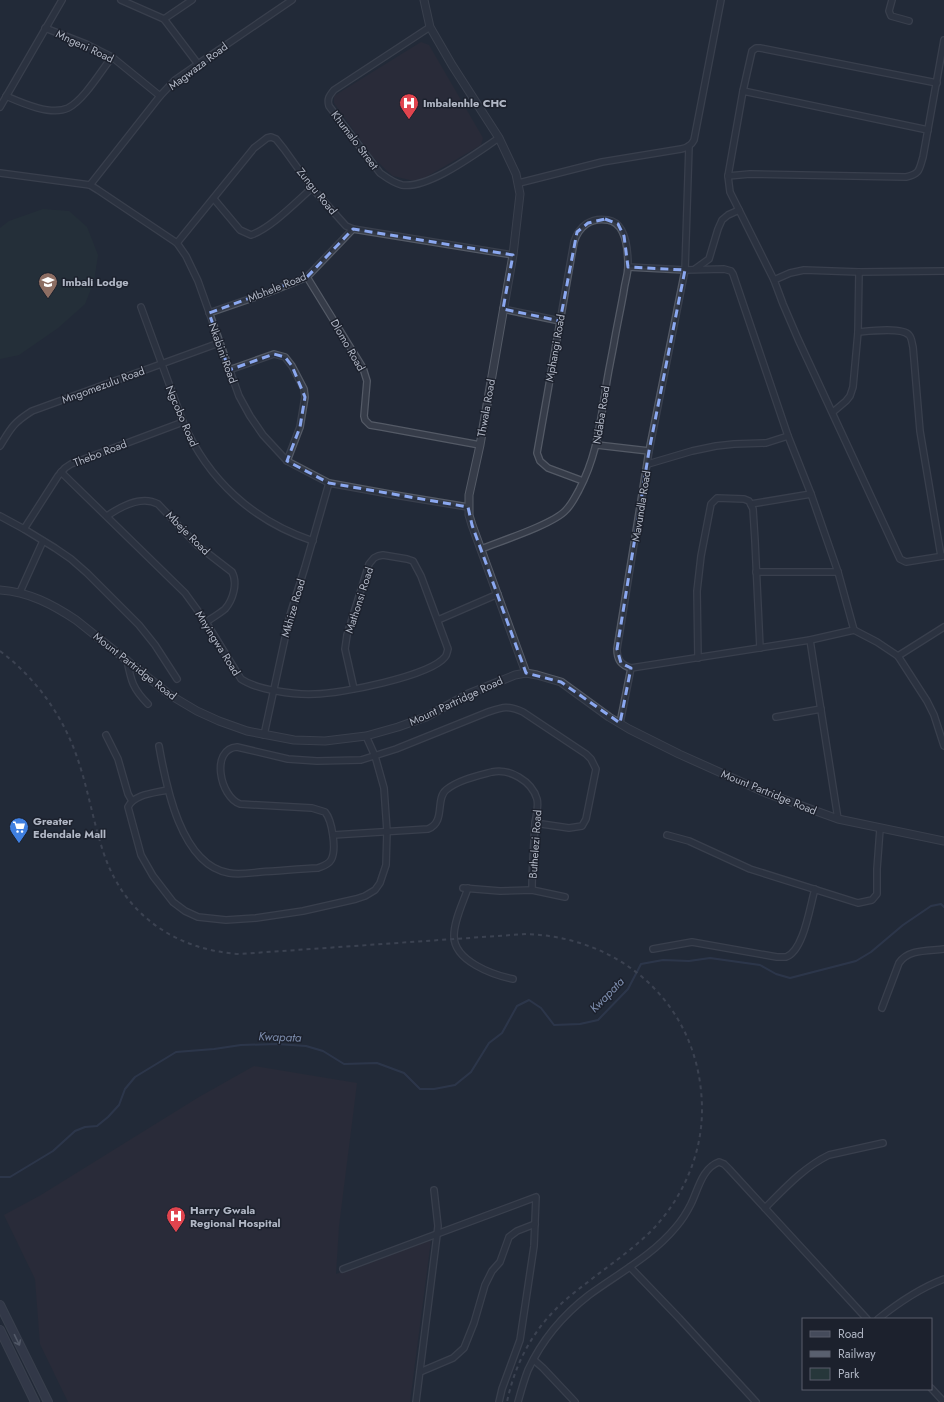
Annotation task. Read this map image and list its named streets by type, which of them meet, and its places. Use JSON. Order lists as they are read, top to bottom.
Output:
{
  "streets": {
    "street": [
      "Mngeni Road",
      "Magwaza Road",
      "Khumalo Street",
      "Zungu Road",
      "Mbhele Road",
      "Dlomo Road",
      "Mphangi Road",
      "Nkabini Road",
      "Mngomezulu Road",
      "Thwala Road",
      "Ndaba Road",
      "Ngcobo Road",
      "Thebo Road",
      "Mavundla Road",
      "Mbeje Road",
      "Mathonsi Road",
      "Mkhize Road",
      "Mnyingwa Road",
      "Mount Partridge Road",
      "Buthelezi Road"
    ]
  },
  "crossings": [
    ["Mngeni Road", "Magwaza Road"],
    ["Magwaza Road", "Nkabini Road"],
    ["Khumalo Street", "Thwala Road"],
    ["Zungu Road", "Mbhele Road"],
    ["Zungu Road", "Nkabini Road"],
    ["Mbhele Road", "Dlomo Road"],
    ["Mbhele Road", "Nkabini Road"],
    ["Dlomo Road", "Thwala Road"],
    ["Mphangi Road", "Ndaba Road"],
    ["Nkabini Road", "Mngomezulu Road"],
    ["Nkabini Road", "Thwala Road"],
    ["Nkabini Road", "Mkhize Road"],
    ["Mngomezulu Road", "Ngcobo Road"],
    ["Thwala Road", "Ndaba Road"],
    ["Thwala Road", "Mount Partridge Road"],
    ["Ngcobo Road", "Thebo Road"],
    ["Ngcobo Road", "Mkhize Road"],
    ["Thebo Road", "Mnyingwa Road"],
    ["Mbeje Road", "Mnyingwa Road"],
    ["Mathonsi Road", "Mnyingwa Road"],
    ["Mkhize Road", "Mnyingwa Road"],
    ["Mkhize Road", "Mount Partridge Road"]
  ],
  "water": ["Kwapata"],
  "places": {
    "hospital": ["Imbalenhle CHC", "Harry Gwala Regional Hospital"],
    "school or university": ["Imbali Lodge"],
    "supermarket": ["Greater Edendale Mall"]
  },
  "legend": ["Road", "Railway", "Park"]
}
